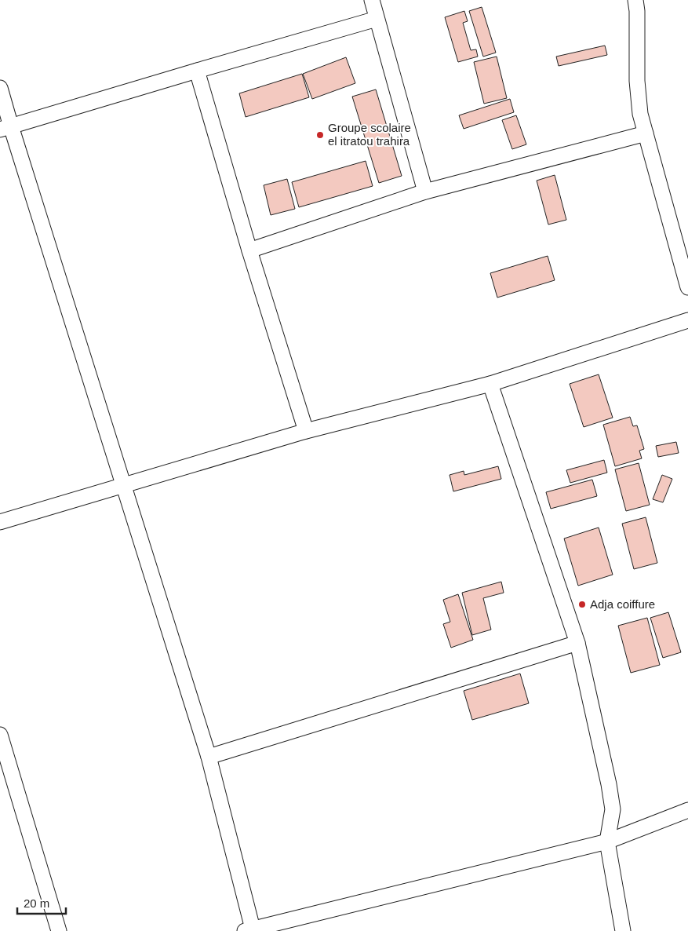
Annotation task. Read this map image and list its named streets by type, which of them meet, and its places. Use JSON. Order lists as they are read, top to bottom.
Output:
{
  "places": ["Groupe scolaire el itratou trahira", "Adja coiffure"],
  "scale_bar": "20 m"
}
